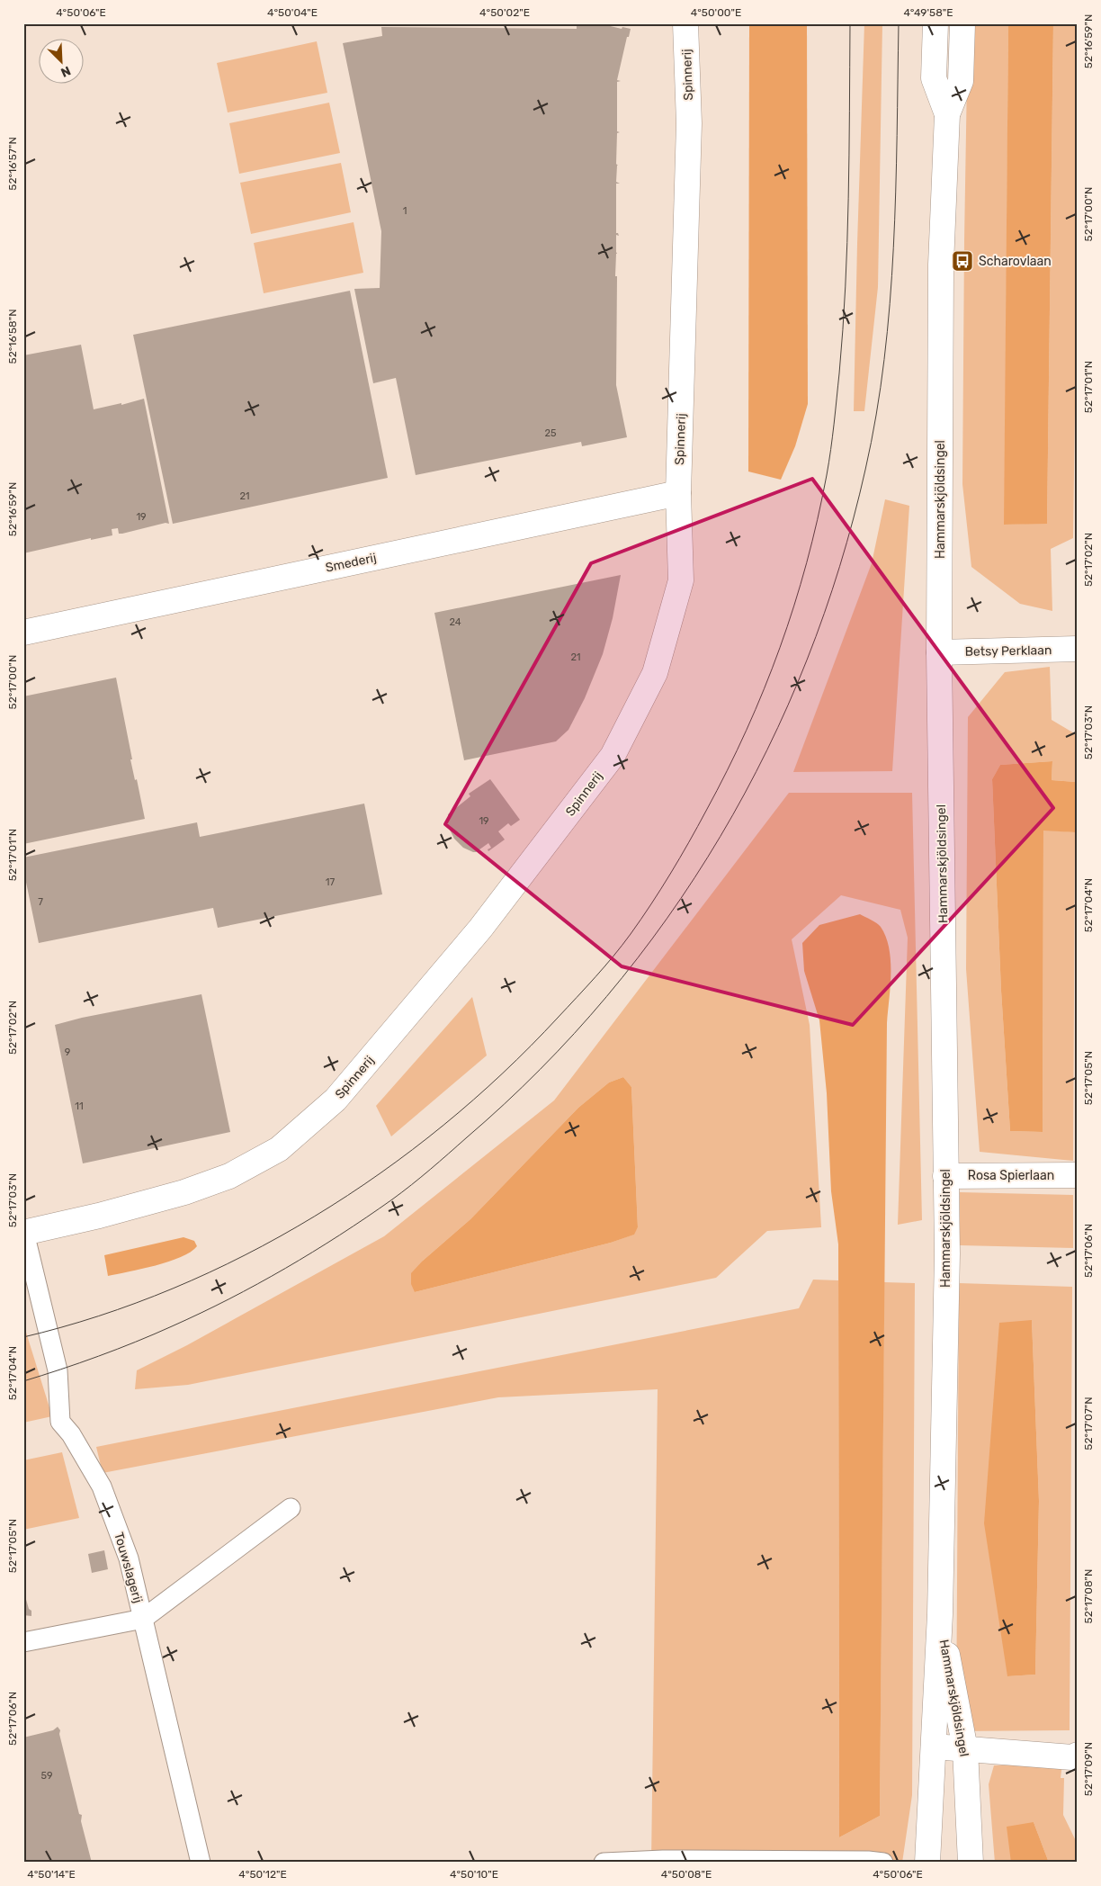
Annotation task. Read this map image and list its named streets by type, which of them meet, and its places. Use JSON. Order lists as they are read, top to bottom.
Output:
{
  "streets": {
    "street": [
      "Spinnerij",
      "Hammarskjöldsingel",
      "Smederij",
      "Betsy Perklaan",
      "Rosa Spierlaan"
    ],
    "lane": ["Touwslagerij"]
  },
  "crossings": [
    ["Spinnerij", "Smederij"],
    ["Spinnerij", "Touwslagerij"],
    ["Hammarskjöldsingel", "Betsy Perklaan"],
    ["Hammarskjöldsingel", "Rosa Spierlaan"]
  ],
  "places": {
    "bus stop": ["Scharovlaan"]
  },
  "house_numbers": [
    "1",
    "25",
    "21",
    "19",
    "24",
    "21",
    "19",
    "17",
    "7",
    "9",
    "11",
    "59"
  ],
  "north": "bottom right",
  "coordinates": [
    "4°50'06\"E",
    "4°50'04\"E",
    "4°50'02\"E",
    "4°50'00\"E",
    "4°49'58\"E",
    "52°16'59\"N",
    "52°16'57\"N",
    "52°17'00\"N",
    "52°16'58\"N",
    "52°17'01\"N",
    "52°17'02\"N",
    "52°17'03\"N",
    "52°17'04\"N",
    "52°17'05\"N",
    "52°17'06\"N",
    "52°17'07\"N",
    "52°17'08\"N",
    "52°17'09\"N",
    "4°50'14\"E",
    "4°50'12\"E",
    "4°50'10\"E",
    "4°50'08\"E"
  ]
}
